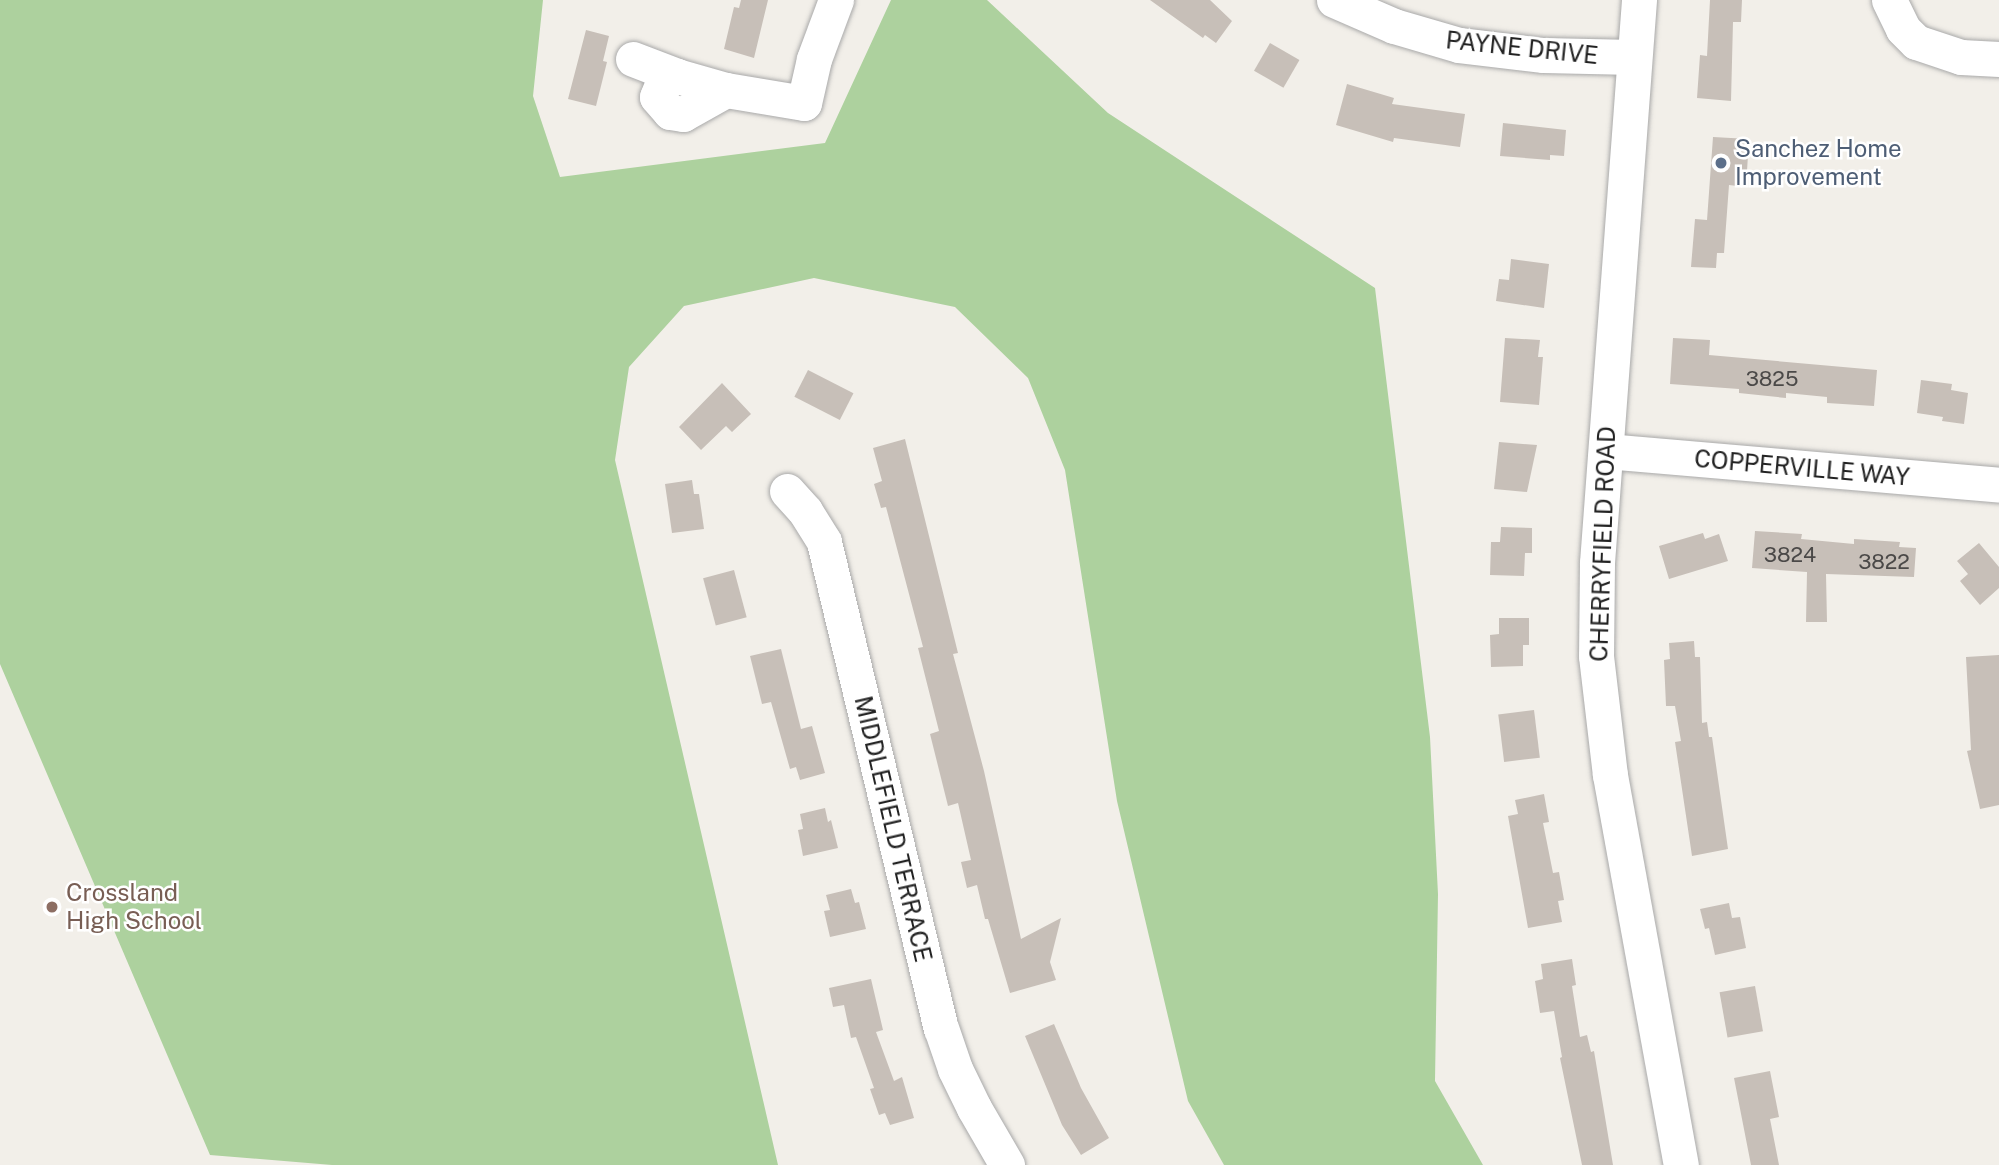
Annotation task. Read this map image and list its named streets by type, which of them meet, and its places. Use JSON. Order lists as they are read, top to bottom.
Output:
{
  "streets": {
    "street": [
      "PAYNE DRIVE",
      "COPPERVILLE WAY",
      "CHERRYFIELD ROAD",
      "MIDDLEFIELD TERRACE"
    ]
  },
  "crossings": [
    ["PAYNE DRIVE", "CHERRYFIELD ROAD"],
    ["COPPERVILLE WAY", "CHERRYFIELD ROAD"]
  ],
  "places": ["Sanchez Home Improvement", "Crossland High School"],
  "house_numbers": ["3825", "3824", "3822"]
}
